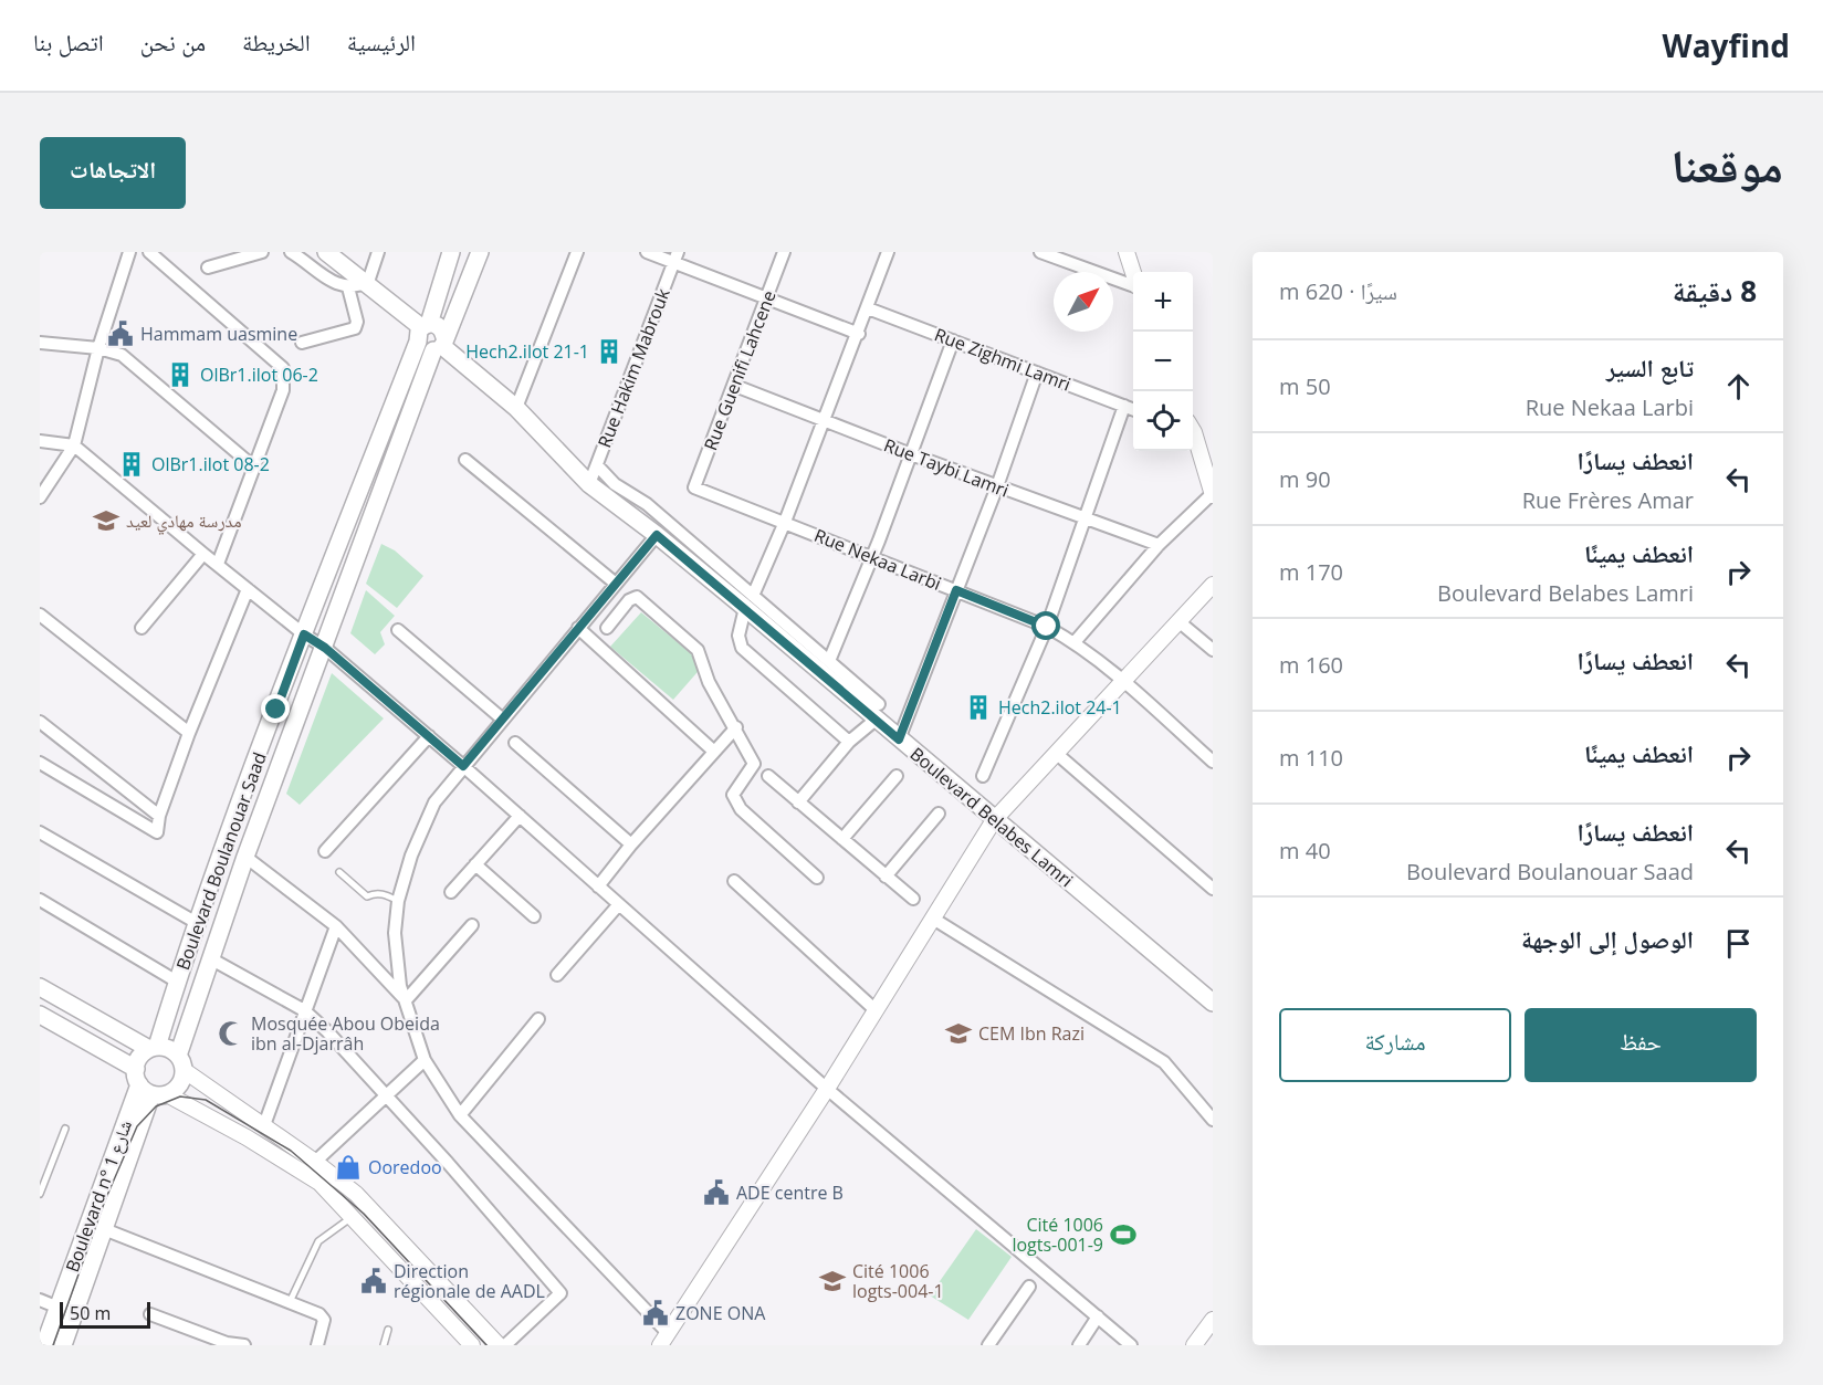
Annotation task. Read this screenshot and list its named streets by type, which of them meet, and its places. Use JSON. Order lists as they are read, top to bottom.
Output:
{
  "streets": {
    "main road": ["Boulevard Belabes Lamri", "Boulevard Boulanouar Saad", "Boulevard n° شارع 1"],
    "street": [
      "Rue Zighmi Lamri",
      "Rue Hakim Mabrouk",
      "Rue Guenifi Lahcene",
      "Rue Taybi Lamri",
      "Rue Nekaa Larbi"
    ]
  },
  "crossings": [
    ["Rue Hakim Mabrouk", "Boulevard Belabes Lamri"],
    ["Rue Guenifi Lahcene", "Rue Taybi Lamri"],
    ["Rue Guenifi Lahcene", "Rue Nekaa Larbi"],
    ["Boulevard Belabes Lamri", "Boulevard Boulanouar Saad"],
    ["Boulevard Boulanouar Saad", "Boulevard n° شارع 1"]
  ],
  "places": {
    "public building": [
      "Hammam uasmine",
      "ADE centre B",
      "Direction régionale de AADL",
      "ZONE ONA"
    ],
    "building": [
      "Hech2.ilot 21-1",
      "OlBr1.ilot 06-2",
      "OlBr1.ilot 08-2",
      "Hech2.ilot 24-1"
    ],
    "school or university": ["مدرسة مهادي لعيد", "CEM Ibn Razi", "Cité 1006 logts-004-1"],
    "mosque": ["Mosquée Abou Obeida ibn al-Djarrâh"],
    "shop": ["Ooredoo"],
    "sports": ["Cité 1006 logts-001-9"]
  },
  "scale_bar": "50 m",
  "north": "top right",
  "page": {
    "header": "Wayfind",
    "nav": [
      "الرئيسية",
      "الخريطة",
      "من نحن",
      "اتصل بنا"
    ],
    "title": "موقعنا",
    "buttons": [
      "الاتجاهات",
      ["حفظ", "مشاركة"]
    ],
    "heading": ["8 دقيقة", "سيرًا · 620 m"],
    "map_buttons": ["+", "−"],
    "list": [
      ["تابع السير", "Rue Nekaa Larbi", "50 m"],
      ["انعطف يسارًا", "Rue Frères Amar", "90 m"],
      ["انعطف يمينًا", "Boulevard Belabes Lamri", "170 m"],
      ["انعطف يسارًا", "160 m"],
      ["انعطف يمينًا", "110 m"],
      ["انعطف يسارًا", "Boulevard Boulanouar Saad", "40 m"],
      "الوصول إلى الوجهة"
    ],
    "scale": "50 m"
  }
}
